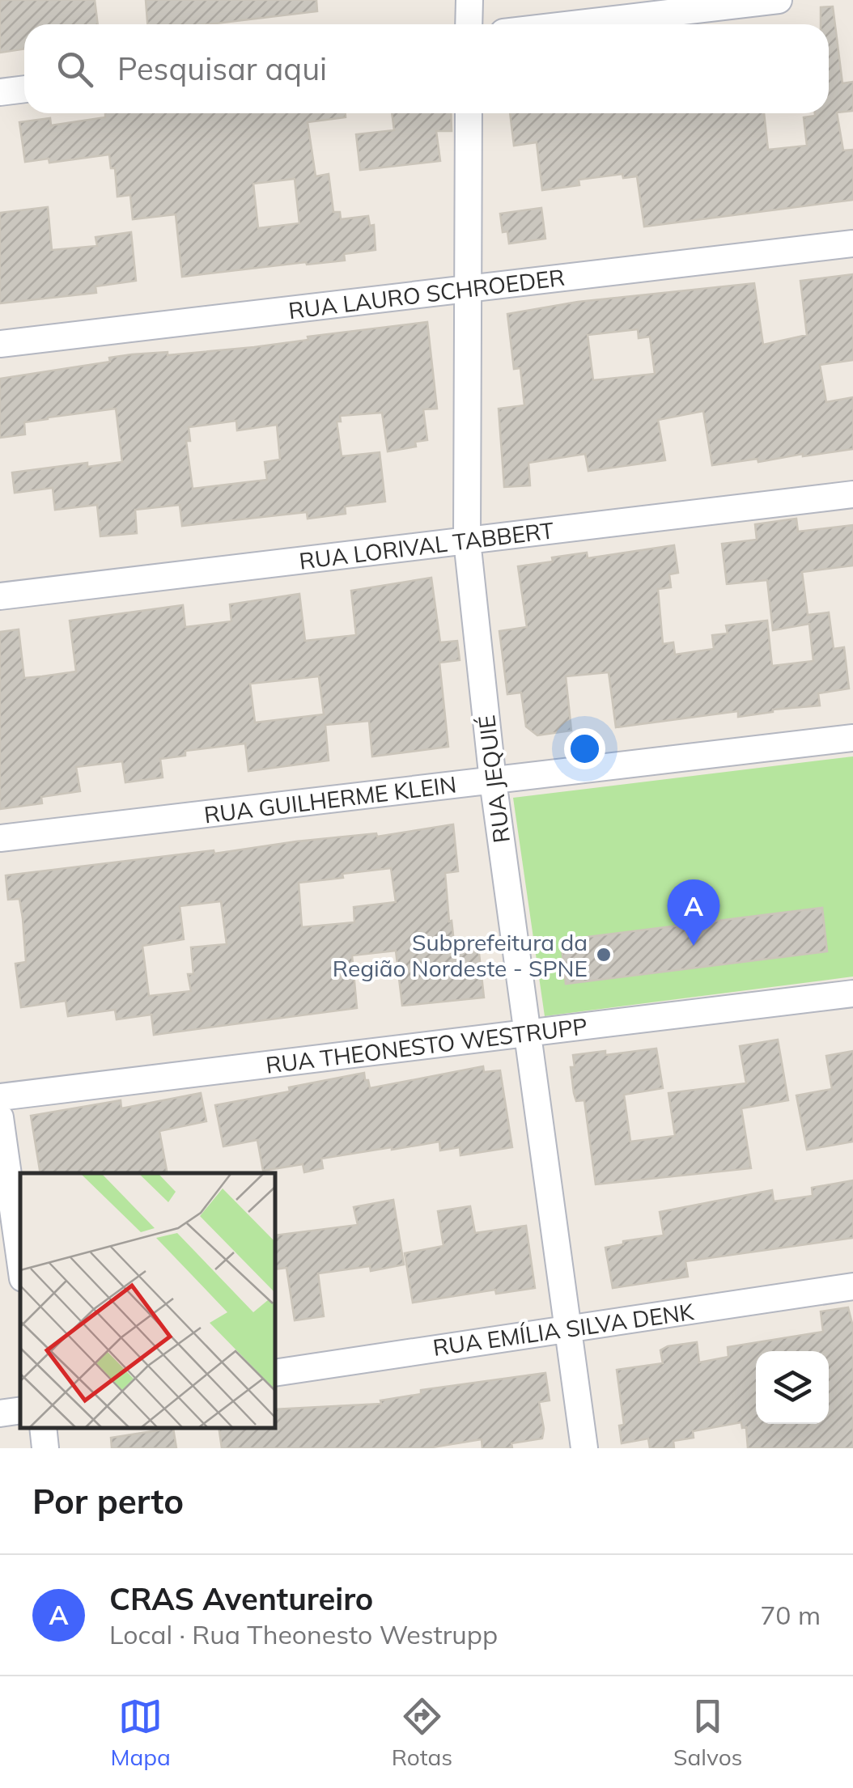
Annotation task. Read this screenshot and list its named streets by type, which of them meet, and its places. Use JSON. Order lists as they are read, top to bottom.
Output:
{
  "streets": {
    "street": [
      "RUA LAURO SCHROEDER",
      "RUA LORIVAL TABBERT",
      "RUA JEQUIÉ",
      "RUA GUILHERME KLEIN",
      "RUA THEONESTO WESTRUPP",
      "RUA EMÍLIA SILVA DENK"
    ]
  },
  "crossings": [
    ["RUA LAURO SCHROEDER", "RUA JEQUIÉ"],
    ["RUA LORIVAL TABBERT", "RUA JEQUIÉ"],
    ["RUA JEQUIÉ", "RUA GUILHERME KLEIN"],
    ["RUA JEQUIÉ", "RUA THEONESTO WESTRUPP"],
    ["RUA JEQUIÉ", "RUA EMÍLIA SILVA DENK"]
  ],
  "places": ["Subprefeitura da Região Nordeste - SPNE"],
  "page": {
    "search": "Pesquisar aqui",
    "pins": "A",
    "heading": "Por perto",
    "list": [
      {
        "mark": "A",
        "name": "CRAS Aventureiro",
        "note": "Local · Rua Theonesto Westrupp",
        "value": "70 m"
      }
    ],
    "nav": ["Mapa", "Rotas", "Salvos"]
  }
}
